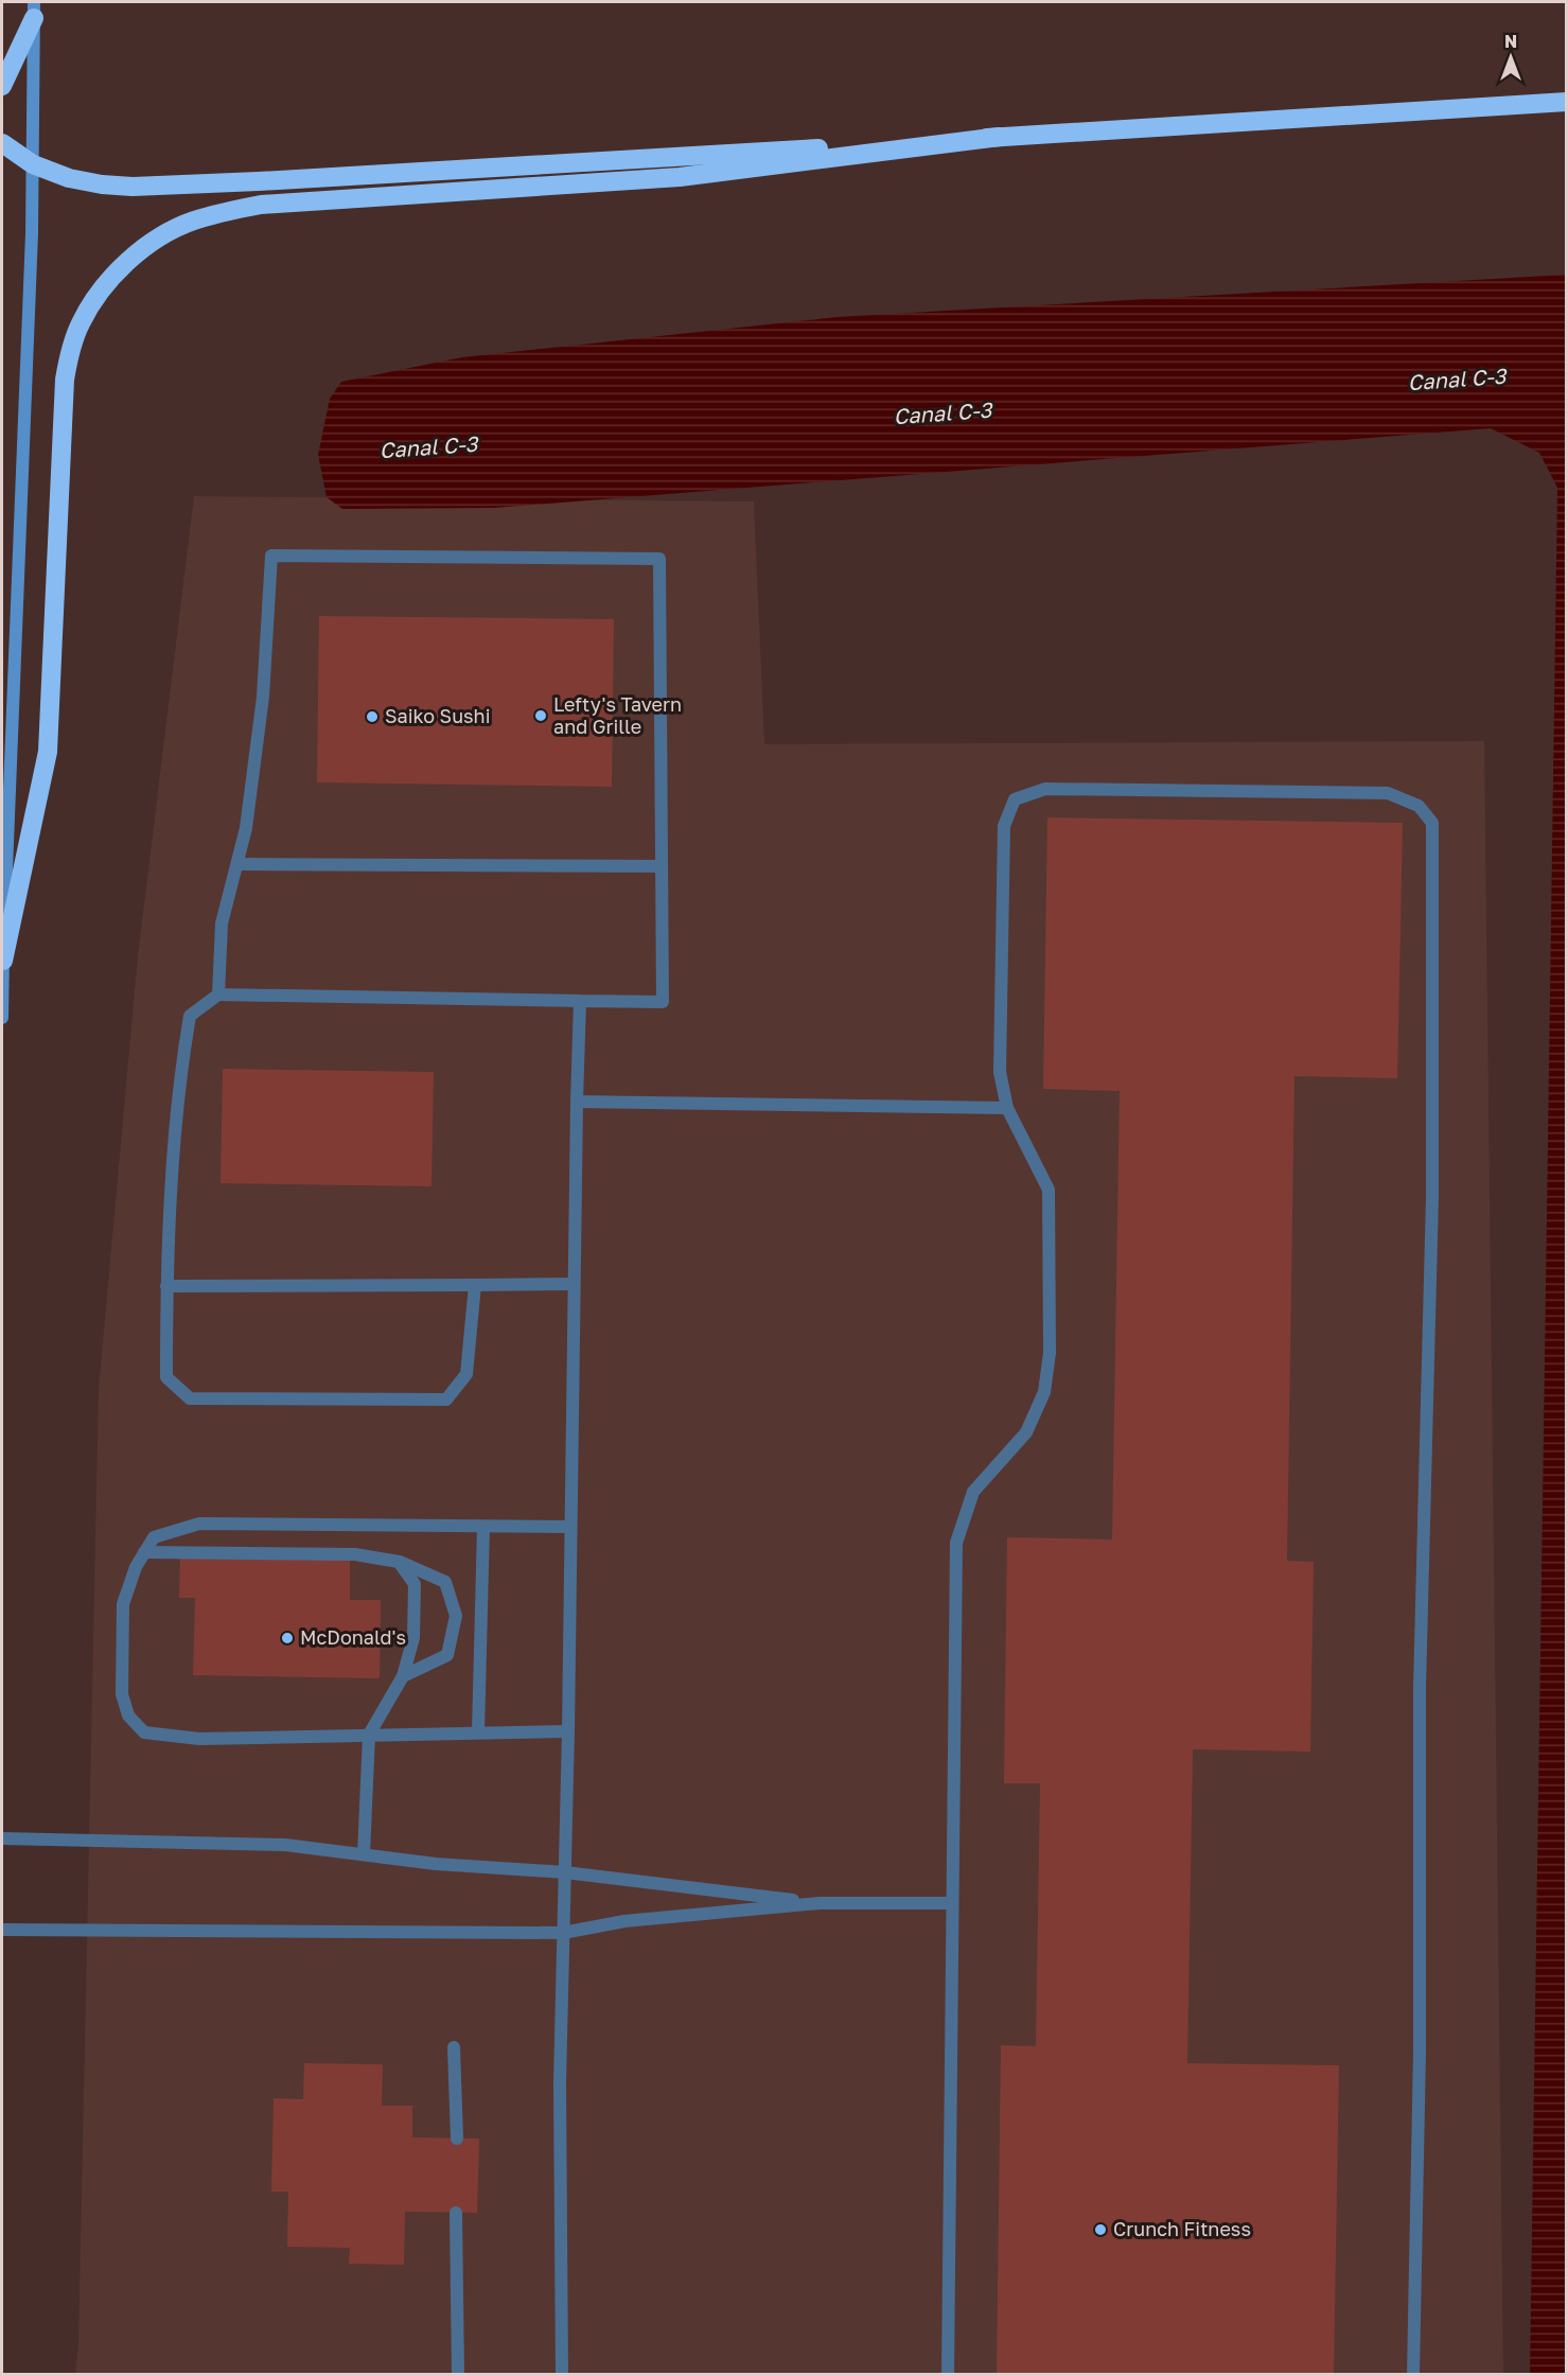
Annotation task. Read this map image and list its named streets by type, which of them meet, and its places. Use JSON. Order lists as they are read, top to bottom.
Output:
{
  "water": ["Canal C-3"],
  "places": [
    "Lefty's Tavern and Grille",
    "Saiko Sushi",
    "McDonald's",
    "Crunch Fitness"
  ],
  "north": "top"
}
